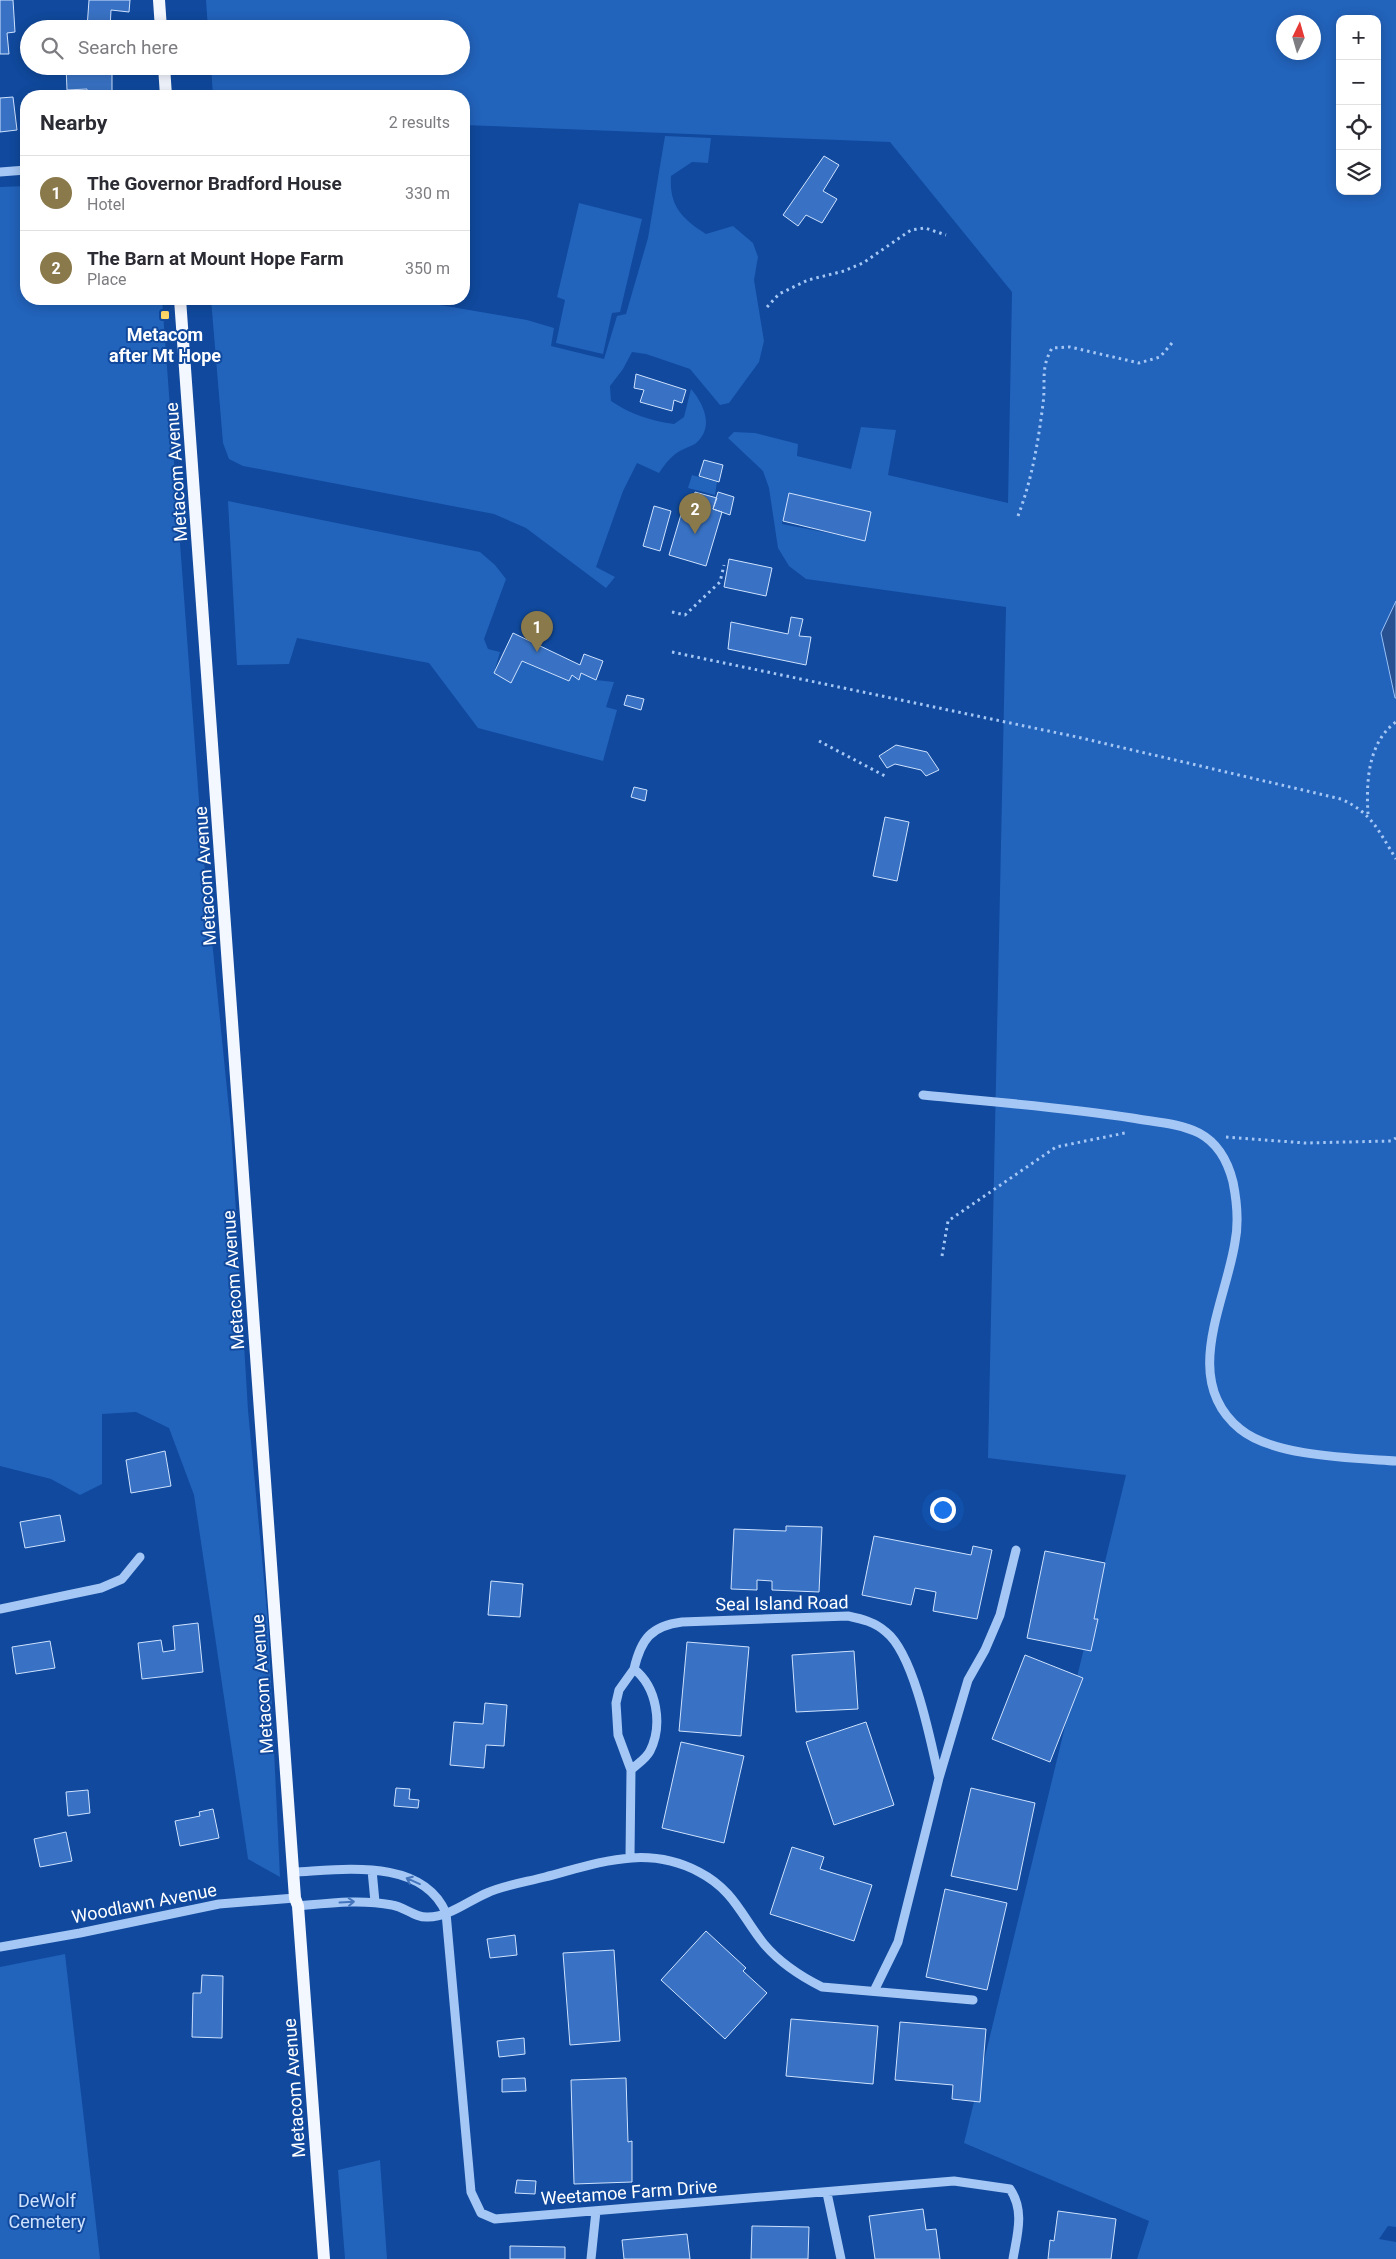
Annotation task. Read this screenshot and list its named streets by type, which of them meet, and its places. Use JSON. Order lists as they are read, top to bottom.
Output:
{
  "streets": {
    "main road": ["Metacom Avenue"],
    "street": ["Seal Island Road", "Woodlawn Avenue", "Weetamoe Farm Drive"]
  },
  "crossings": [
    ["Metacom Avenue", "Woodlawn Avenue"],
    ["Metacom Avenue", "Weetamoe Farm Drive"]
  ],
  "parks": ["DeWolf Cemetery"],
  "places": {
    "transit": ["Metacom after Mt Hope"]
  },
  "north": "top",
  "page": {
    "map_buttons": ["+", "−"],
    "search": "Search here",
    "heading": ["Nearby", "2 results"],
    "list": [
      {
        "mark": "1",
        "name": "The Governor Bradford House",
        "note": "Hotel",
        "value": "330 m"
      },
      {
        "mark": "2",
        "name": "The Barn at Mount Hope Farm",
        "note": "Place",
        "value": "350 m"
      }
    ],
    "pins": ["2", "1"]
  }
}
